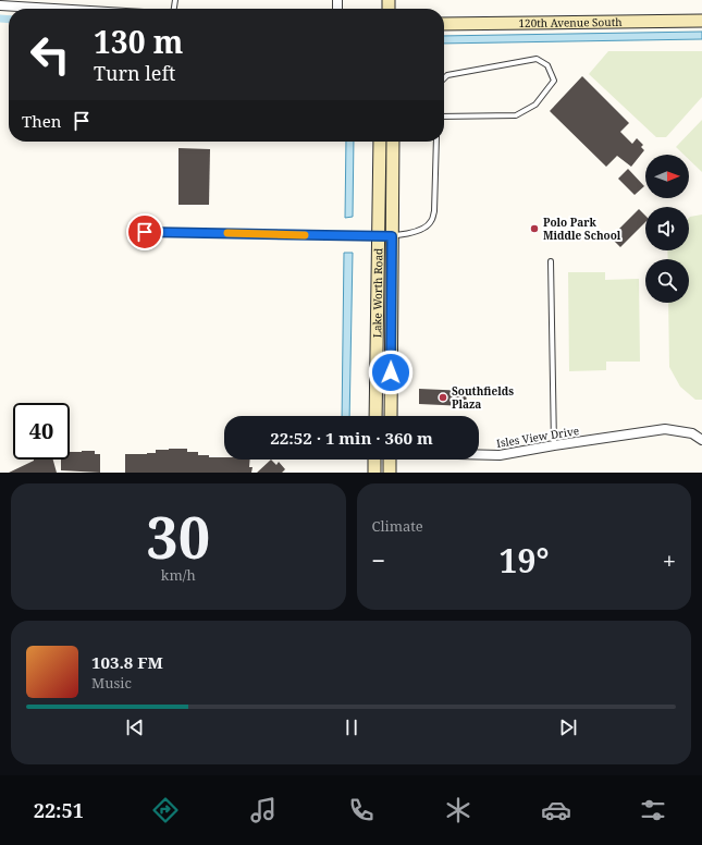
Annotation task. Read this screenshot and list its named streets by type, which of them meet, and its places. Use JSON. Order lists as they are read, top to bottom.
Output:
{
  "streets": {
    "street": ["120th Avenue South", "Lake Worth Road", "Isles View Drive"]
  },
  "places": ["Polo Park Middle School", "Southfields Plaza"],
  "north": "right",
  "page": {
    "turn": ["130 m", "Turn left"],
    "then": "Then",
    "limit": "40",
    "trip": "22:52 · 1 min · 360 m",
    "tile": [
      ["30", "km/h"],
      "Climate"
    ],
    "heat": ["−", "19°", "+"],
    "song": ["103.8 FM", "Music"],
    "tabs": "22:51"
  }
}
